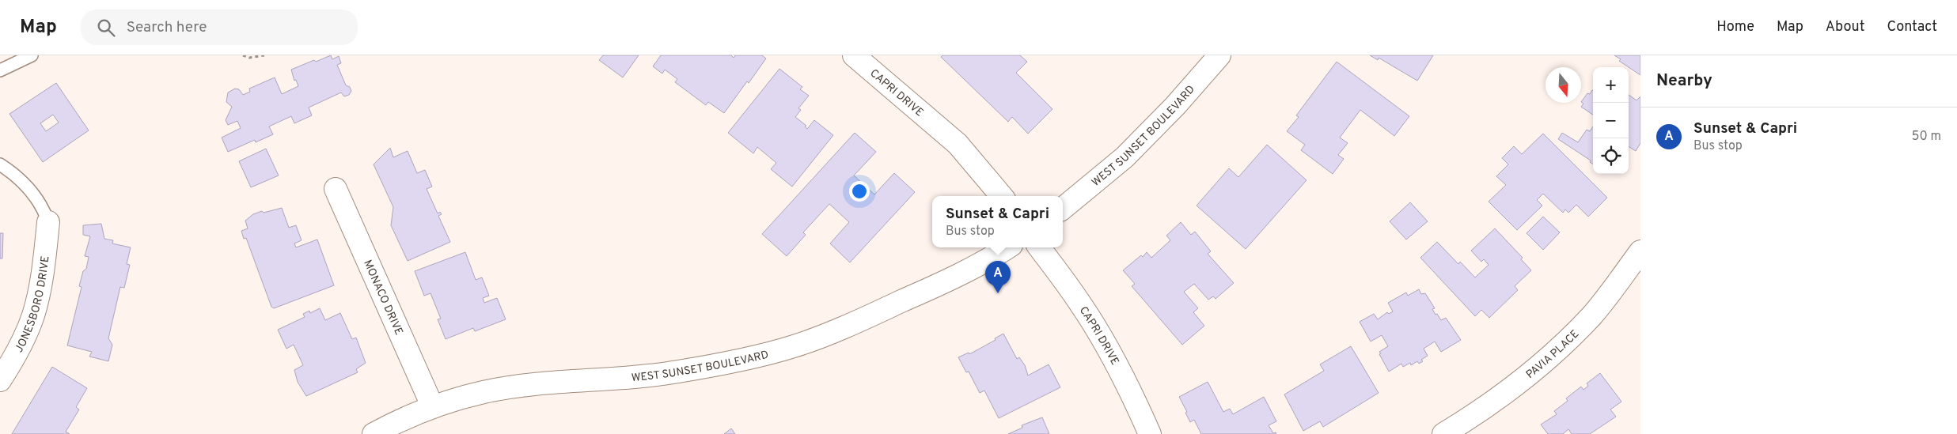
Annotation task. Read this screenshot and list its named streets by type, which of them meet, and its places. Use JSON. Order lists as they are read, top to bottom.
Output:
{
  "streets": {
    "street": [
      "CAPRI DRIVE",
      "WEST SUNSET BOULEVARD",
      "MONACO DRIVE",
      "JONESBORO DRIVE",
      "PAVIA PLACE"
    ]
  },
  "crossings": [
    ["WEST SUNSET BOULEVARD", "MONACO DRIVE"]
  ],
  "north": "bottom",
  "page": {
    "header": "Map",
    "search": "Search here",
    "nav": [
      "Home",
      "Map",
      "About",
      "Contact"
    ],
    "heading": "Nearby",
    "map_buttons": ["+", "−"],
    "list": [
      {
        "mark": "A",
        "name": "Sunset & Capri",
        "note": "Bus stop",
        "value": "50 m"
      }
    ],
    "popup": ["Sunset & Capri", "Bus stop"],
    "pins": "A"
  }
}
